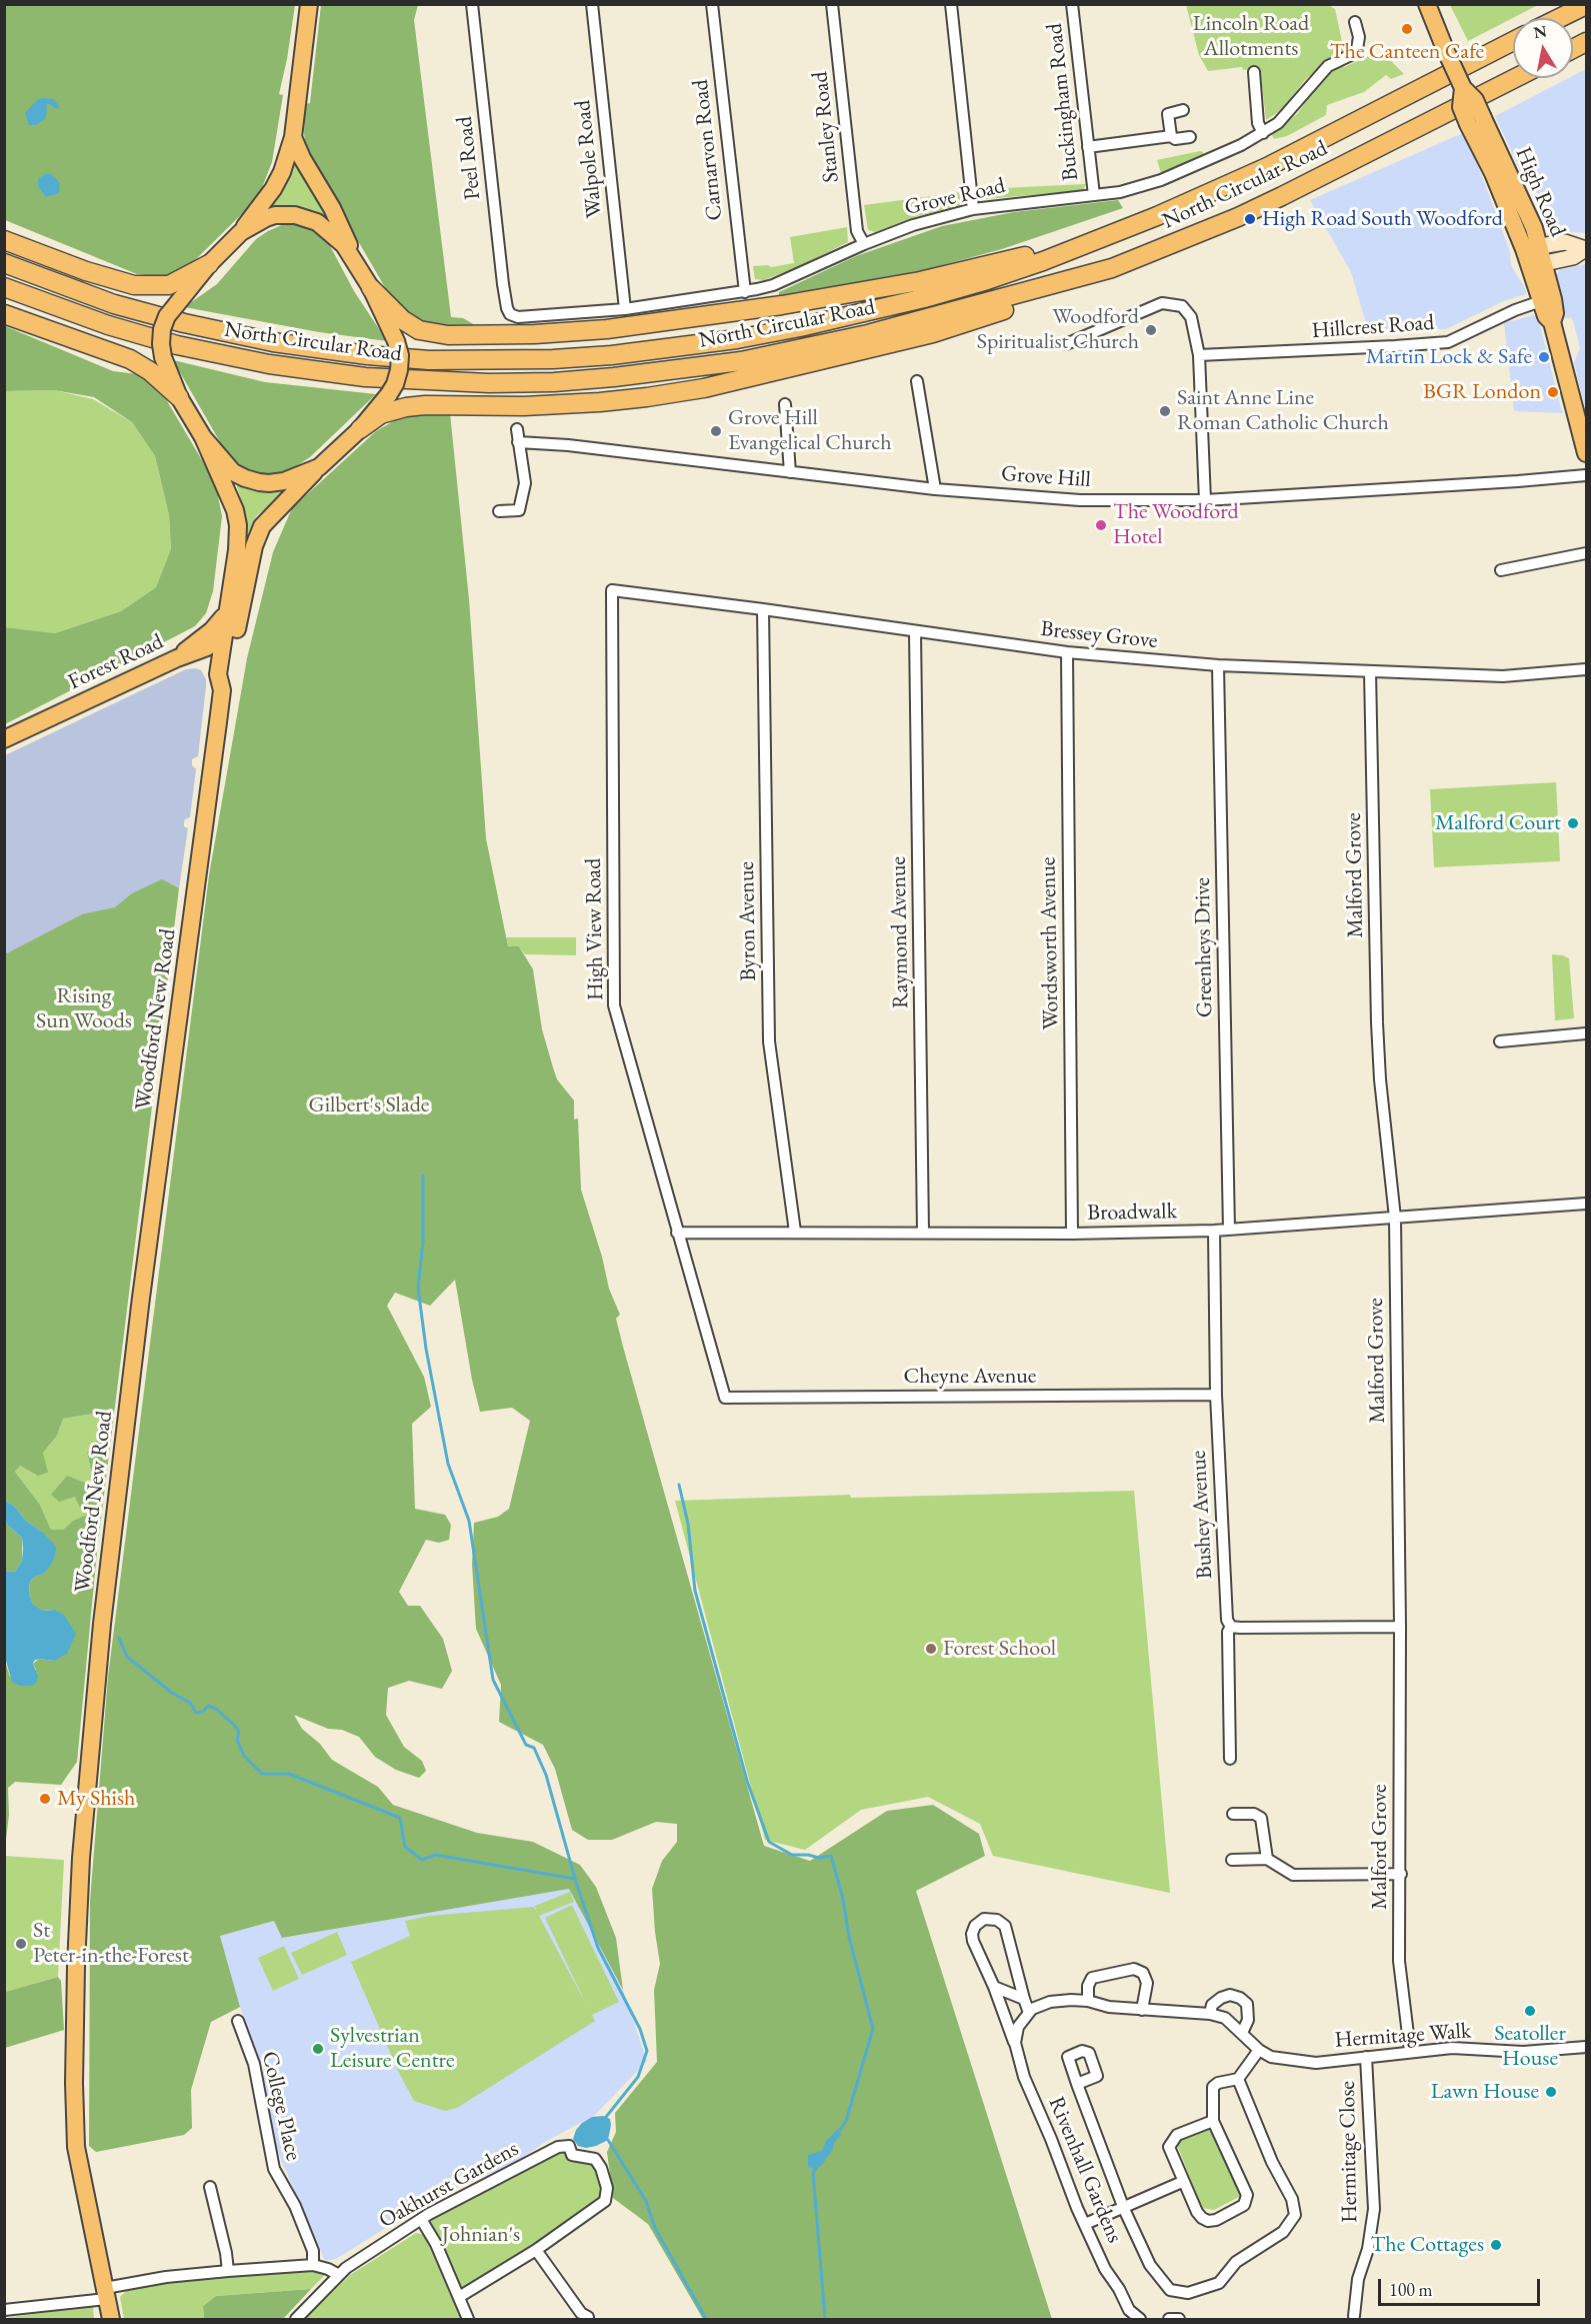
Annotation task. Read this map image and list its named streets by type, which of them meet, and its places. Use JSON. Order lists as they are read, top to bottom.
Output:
{
  "streets": {
    "highway": ["North Circular Road"],
    "main road": ["High Road", "Forest Road", "Woodford New Road"],
    "street": [
      "Buckingham Road",
      "Stanley Road",
      "Carnarvon Road",
      "Peel Road",
      "Walpole Road",
      "Grove Road",
      "Hillcrest Road",
      "Grove Hill",
      "Bressey Grove",
      "Malford Grove",
      "Byron Avenue",
      "High View Road",
      "Raymond Avenue",
      "Wordsworth Avenue",
      "Greenheys Drive",
      "Broadwalk",
      "Cheyne Avenue",
      "Bushey Avenue",
      "Hermitage Walk",
      "College Place",
      "Hermitage Close",
      "Rivenhall Gardens",
      "Oakhurst Gardens"
    ]
  },
  "crossings": [
    ["Buckingham Road", "Grove Road"],
    ["Stanley Road", "Grove Road"],
    ["Carnarvon Road", "Grove Road"],
    ["Peel Road", "Grove Road"],
    ["Walpole Road", "Grove Road"],
    ["High Road", "Hillcrest Road"],
    ["Bressey Grove", "Malford Grove"],
    ["Bressey Grove", "Byron Avenue"],
    ["Bressey Grove", "High View Road"],
    ["Bressey Grove", "Raymond Avenue"],
    ["Bressey Grove", "Wordsworth Avenue"],
    ["Bressey Grove", "Greenheys Drive"],
    ["Forest Road", "Woodford New Road"],
    ["Malford Grove", "Broadwalk"],
    ["Malford Grove", "Hermitage Walk"],
    ["Byron Avenue", "Broadwalk"],
    ["High View Road", "Broadwalk"],
    ["High View Road", "Cheyne Avenue"],
    ["Raymond Avenue", "Broadwalk"],
    ["Wordsworth Avenue", "Broadwalk"],
    ["Greenheys Drive", "Broadwalk"],
    ["Broadwalk", "Bushey Avenue"],
    ["Cheyne Avenue", "Bushey Avenue"],
    ["Hermitage Walk", "Hermitage Close"],
    ["Hermitage Walk", "Rivenhall Gardens"]
  ],
  "parks": [
    "Lincoln Road Allotments",
    "Rising Sun Woods",
    "Gilbert's Slade",
    "Johnian's"
  ],
  "places": [
    "The Canteen Cafe",
    "High Road South Woodford",
    "Woodford Spiritualist Church",
    "Martin Lock & Safe",
    "BGR London",
    "Saint Anne Line Roman Catholic Church",
    "Grove Hill Evangelical Church",
    "The Woodford Hotel",
    "Malford Court",
    "Forest School",
    "My Shish",
    "St Peter-in-the-Forest",
    "Seatoller House",
    "Sylvestrian Leisure Centre",
    "Lawn House",
    "The Cottages"
  ],
  "scale_bar": "100 m",
  "north": "top"
}
